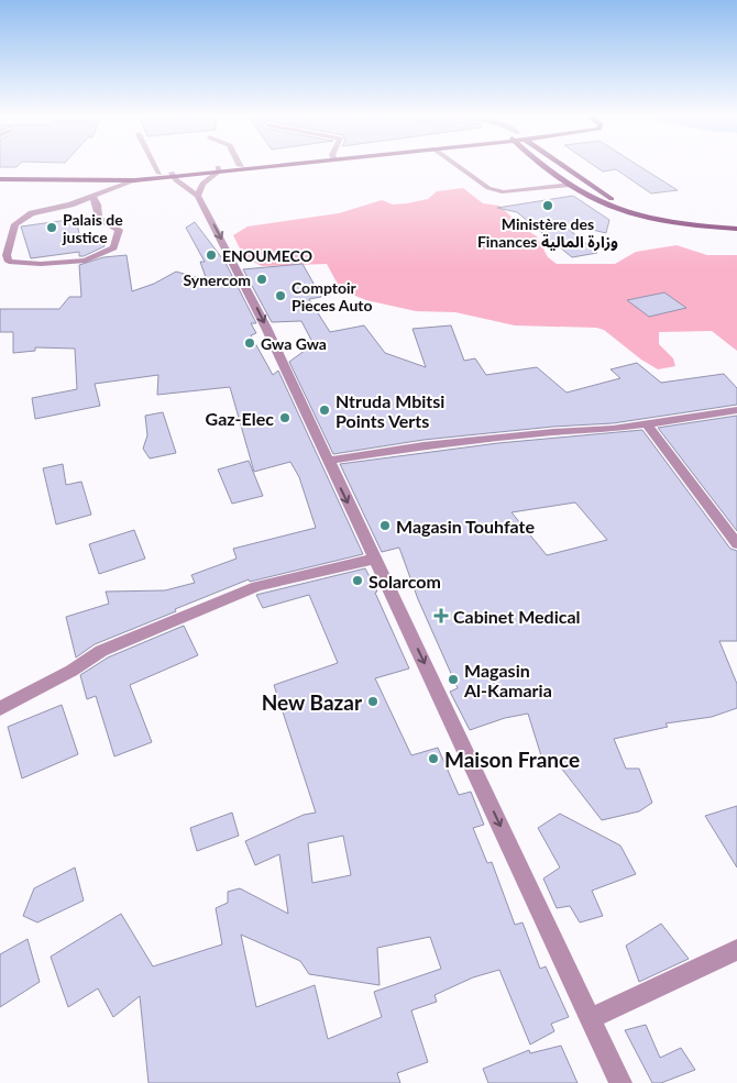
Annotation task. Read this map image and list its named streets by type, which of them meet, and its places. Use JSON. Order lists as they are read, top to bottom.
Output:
{
  "places": {
    "other": [
      "Ministère des Finances وزارة المالية",
      "Palais de justice",
      "ENOUMECO",
      "Synercom",
      "Comptoir Pieces Auto",
      "Gwa Gwa",
      "Ntruda Mbitsi Points Verts",
      "Gaz-Elec",
      "Magasin Touhfate",
      "Solarcom",
      "Magasin Al-Kamaria",
      "New Bazar",
      "Maison France"
    ],
    "health": ["Cabinet Medical"]
  }
}
